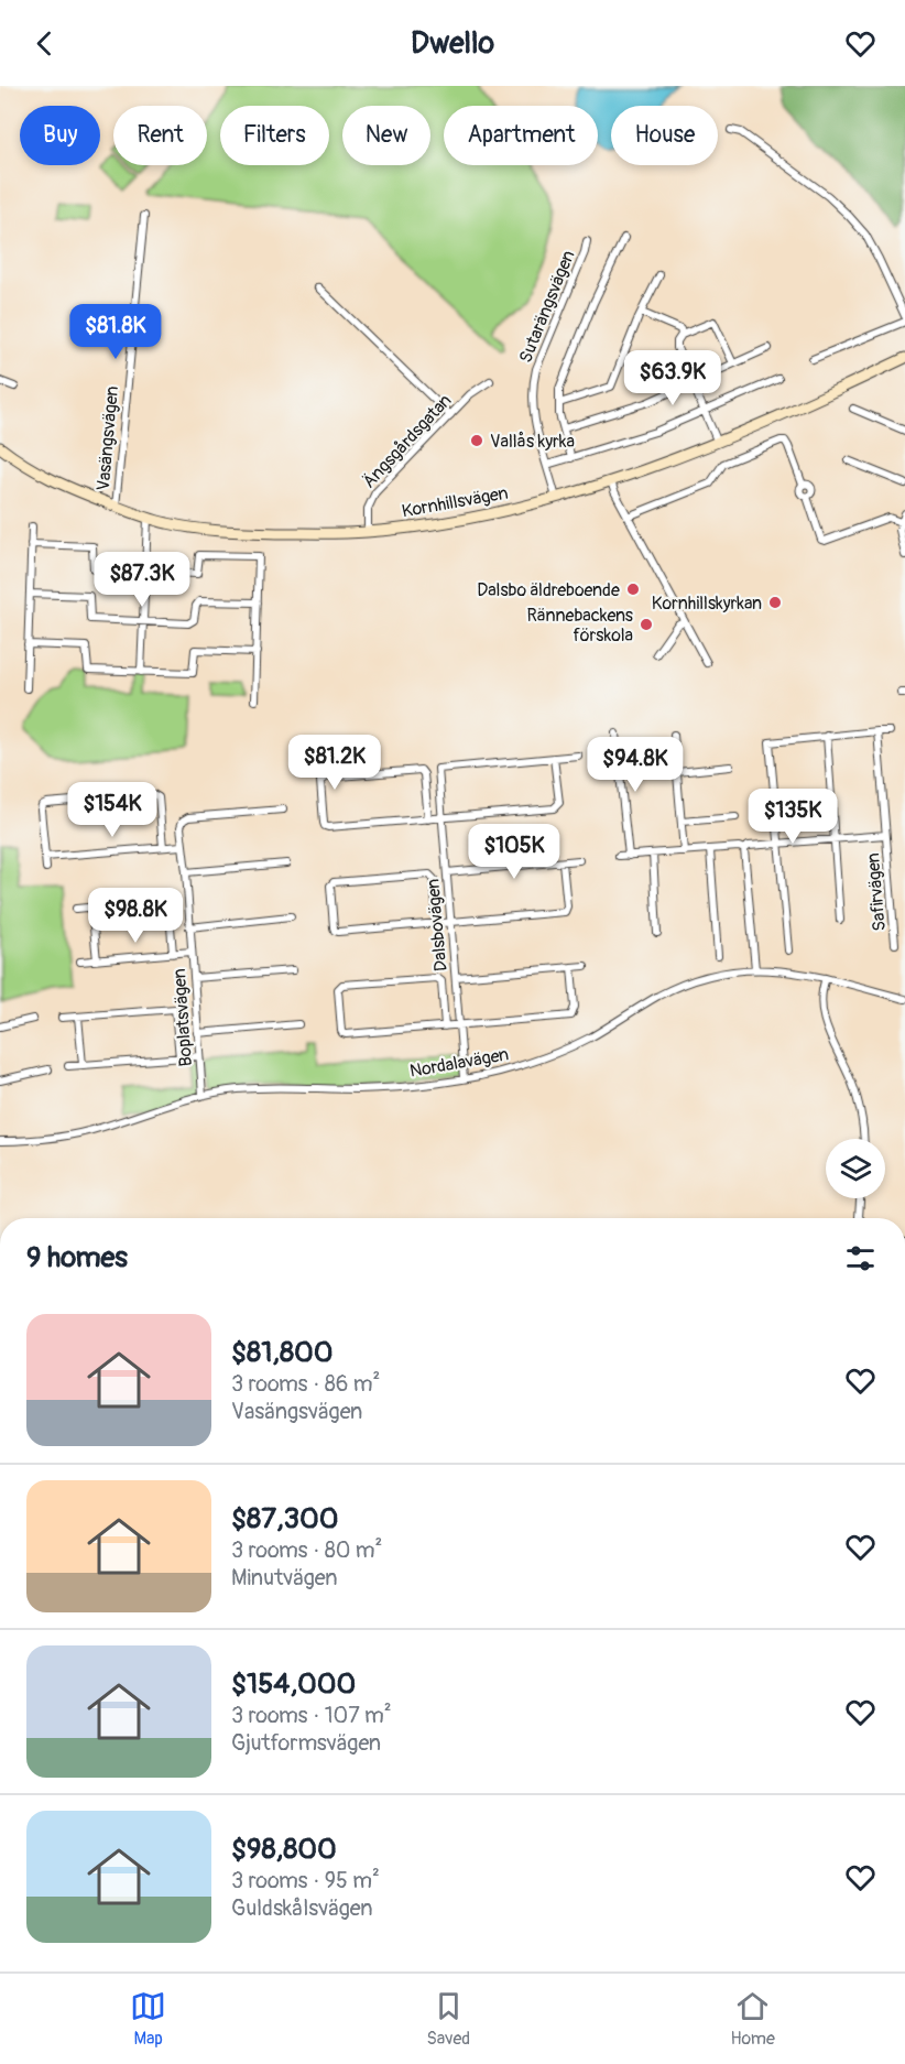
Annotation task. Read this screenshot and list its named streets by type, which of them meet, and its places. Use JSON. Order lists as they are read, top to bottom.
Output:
{
  "streets": {
    "street": [
      "Sutarängsvägen",
      "Vasängsvägen",
      "Ängsgårdsgatan",
      "Kornhillsvägen",
      "Safirvägen",
      "Dalsbovägen",
      "Boplatsvägen",
      "Nordalavägen"
    ]
  },
  "crossings": [
    ["Sutarängsvägen", "Kornhillsvägen"],
    ["Vasängsvägen", "Kornhillsvägen"],
    ["Ängsgårdsgatan", "Kornhillsvägen"],
    ["Dalsbovägen", "Nordalavägen"],
    ["Boplatsvägen", "Nordalavägen"]
  ],
  "places": [
    "Vallås kyrka",
    "Dalsbo äldreboende",
    "Kornhillskyrkan",
    "Rännebackens förskola"
  ],
  "page": {
    "header": "Dwello",
    "chip": [
      "Buy",
      "Rent",
      "Filters",
      "New",
      "Apartment",
      "House"
    ],
    "price": [
      "$81.8K",
      "$63.9K",
      "$87.3K",
      "$81.2K",
      "$94.8K",
      "$154K",
      "$135K",
      "$105K",
      "$98.8K"
    ],
    "heading": "9 homes",
    "list": [
      {
        "name": "$81,800",
        "note": "3 rooms · 86 m² · Vasängsvägen"
      },
      {
        "name": "$87,300",
        "note": "3 rooms · 80 m² · Minutvägen"
      },
      {
        "name": "$154,000",
        "note": "3 rooms · 107 m² · Gjutformsvägen"
      },
      {
        "name": "$98,800",
        "note": "3 rooms · 95 m² · Guldskålsvägen"
      }
    ],
    "tabs": ["Map", "Saved", "Home"]
  }
}
